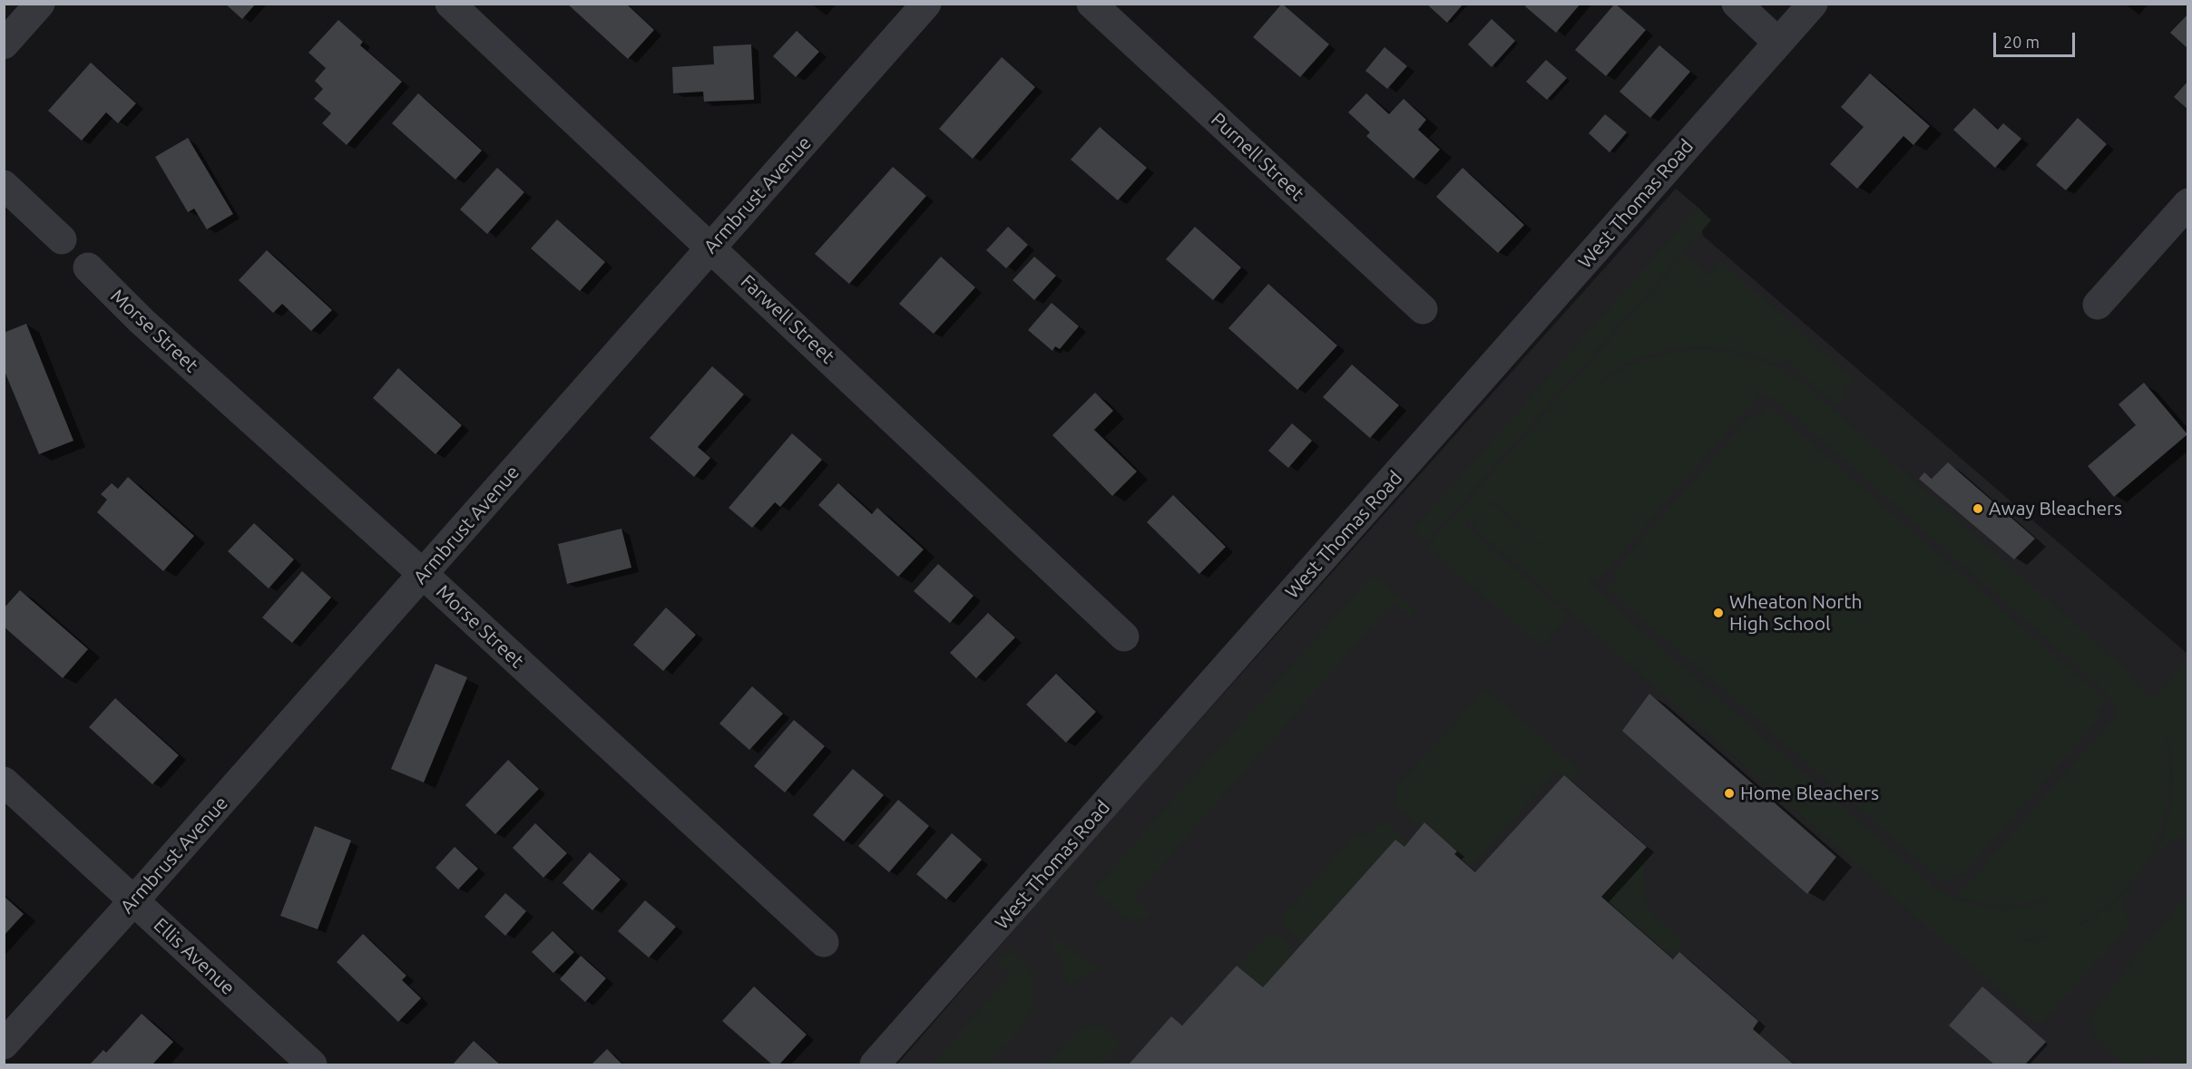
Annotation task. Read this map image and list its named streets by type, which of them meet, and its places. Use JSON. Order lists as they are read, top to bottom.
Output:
{
  "streets": {
    "street": [
      "Purnell Street",
      "Armbrust Avenue",
      "West Thomas Road",
      "Farwell Street",
      "Morse Street",
      "Ellis Avenue"
    ]
  },
  "crossings": [
    ["Armbrust Avenue", "Farwell Street"],
    ["Armbrust Avenue", "Morse Street"],
    ["Armbrust Avenue", "Ellis Avenue"]
  ],
  "places": ["Away Bleachers", "Wheaton North High School", "Home Bleachers"],
  "scale_bar": "20 m"
}
